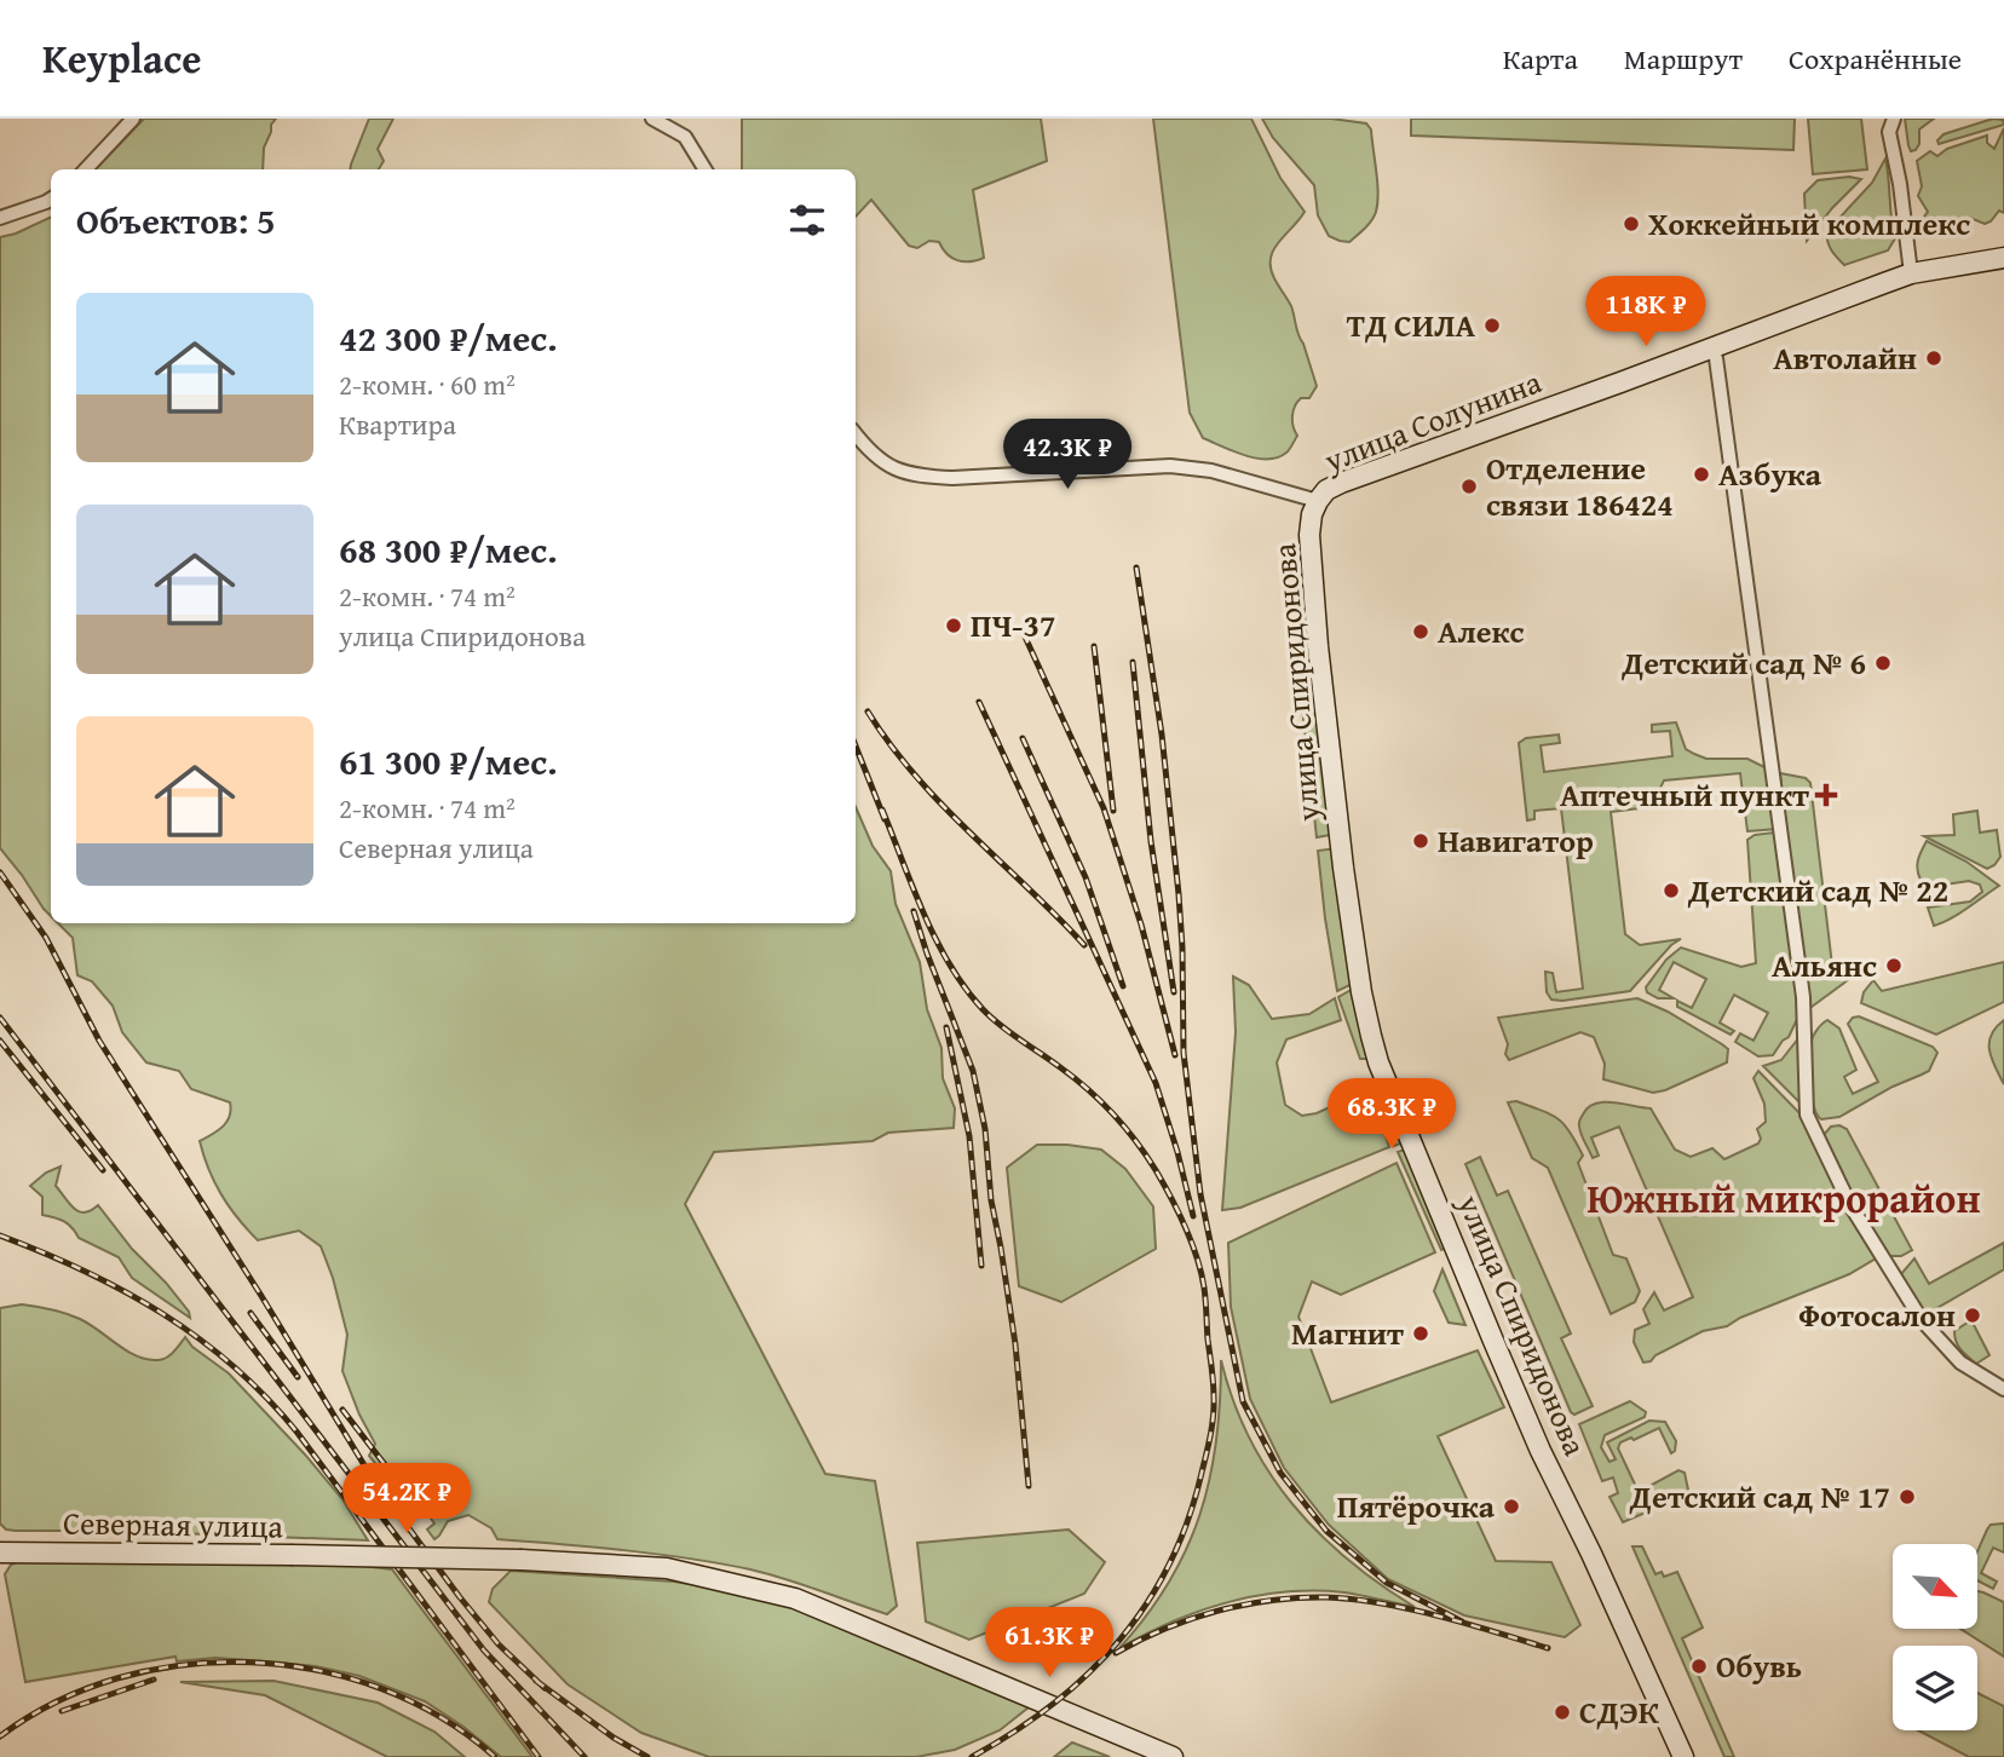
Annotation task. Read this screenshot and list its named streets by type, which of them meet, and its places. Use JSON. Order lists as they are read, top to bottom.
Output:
{
  "streets": {
    "street": ["улица Солунина", "улица Спиридонова", "Северная улица"]
  },
  "crossings": [
    ["улица Солунина", "улица Спиридонова"]
  ],
  "districts": ["Южный микрорайон"],
  "places": {
    "other": [
      "Хоккейный комплекс",
      "ТД СИЛА",
      "Автолайн",
      "Азбука",
      "Отделение связи 186424",
      "ПЧ-37",
      "Алекс",
      "Детский сад № 6",
      "Навигатор",
      "Детский сад № 22",
      "Альянс",
      "Фотосалон",
      "Магнит",
      "Детский сад № 17",
      "Пятёрочка",
      "Обувь",
      "СДЭК"
    ],
    "health": ["Аптечный пункт"]
  },
  "north": "bottom right",
  "page": {
    "header": "Keyplace",
    "nav": ["Карта", "Маршрут", "Сохранённые"],
    "heading": "Объектов: 5",
    "list": [
      {
        "name": "42 300 ₽/мес.",
        "note": "2-комн. · 60 m² · Квартира"
      },
      {
        "name": "68 300 ₽/мес.",
        "note": "2-комн. · 74 m² · улица Спиридонова"
      },
      {
        "name": "61 300 ₽/мес.",
        "note": "2-комн. · 74 m² · Северная улица"
      }
    ],
    "price": [
      "118K ₽",
      "42.3K ₽",
      "68.3K ₽",
      "54.2K ₽",
      "61.3K ₽"
    ]
  }
}
